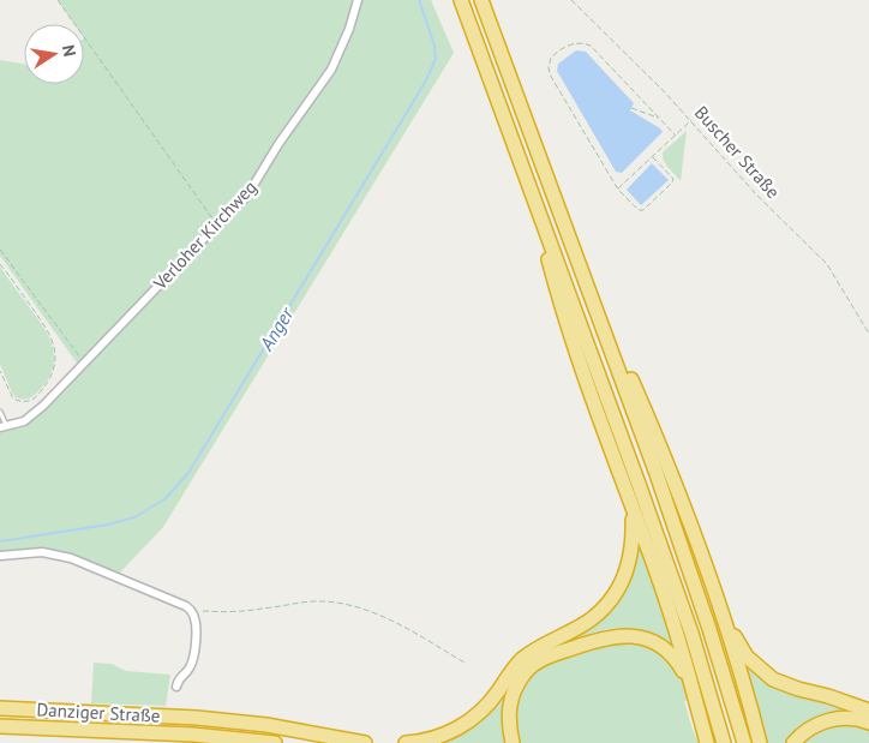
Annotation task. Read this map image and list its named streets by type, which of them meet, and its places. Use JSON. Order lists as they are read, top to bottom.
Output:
{
  "streets": {
    "highway": ["Danziger Straße"],
    "street": ["Verloher Kirchweg"],
    "path": ["Buscher Straße"]
  },
  "water": ["Anger"],
  "north": "right"
}
